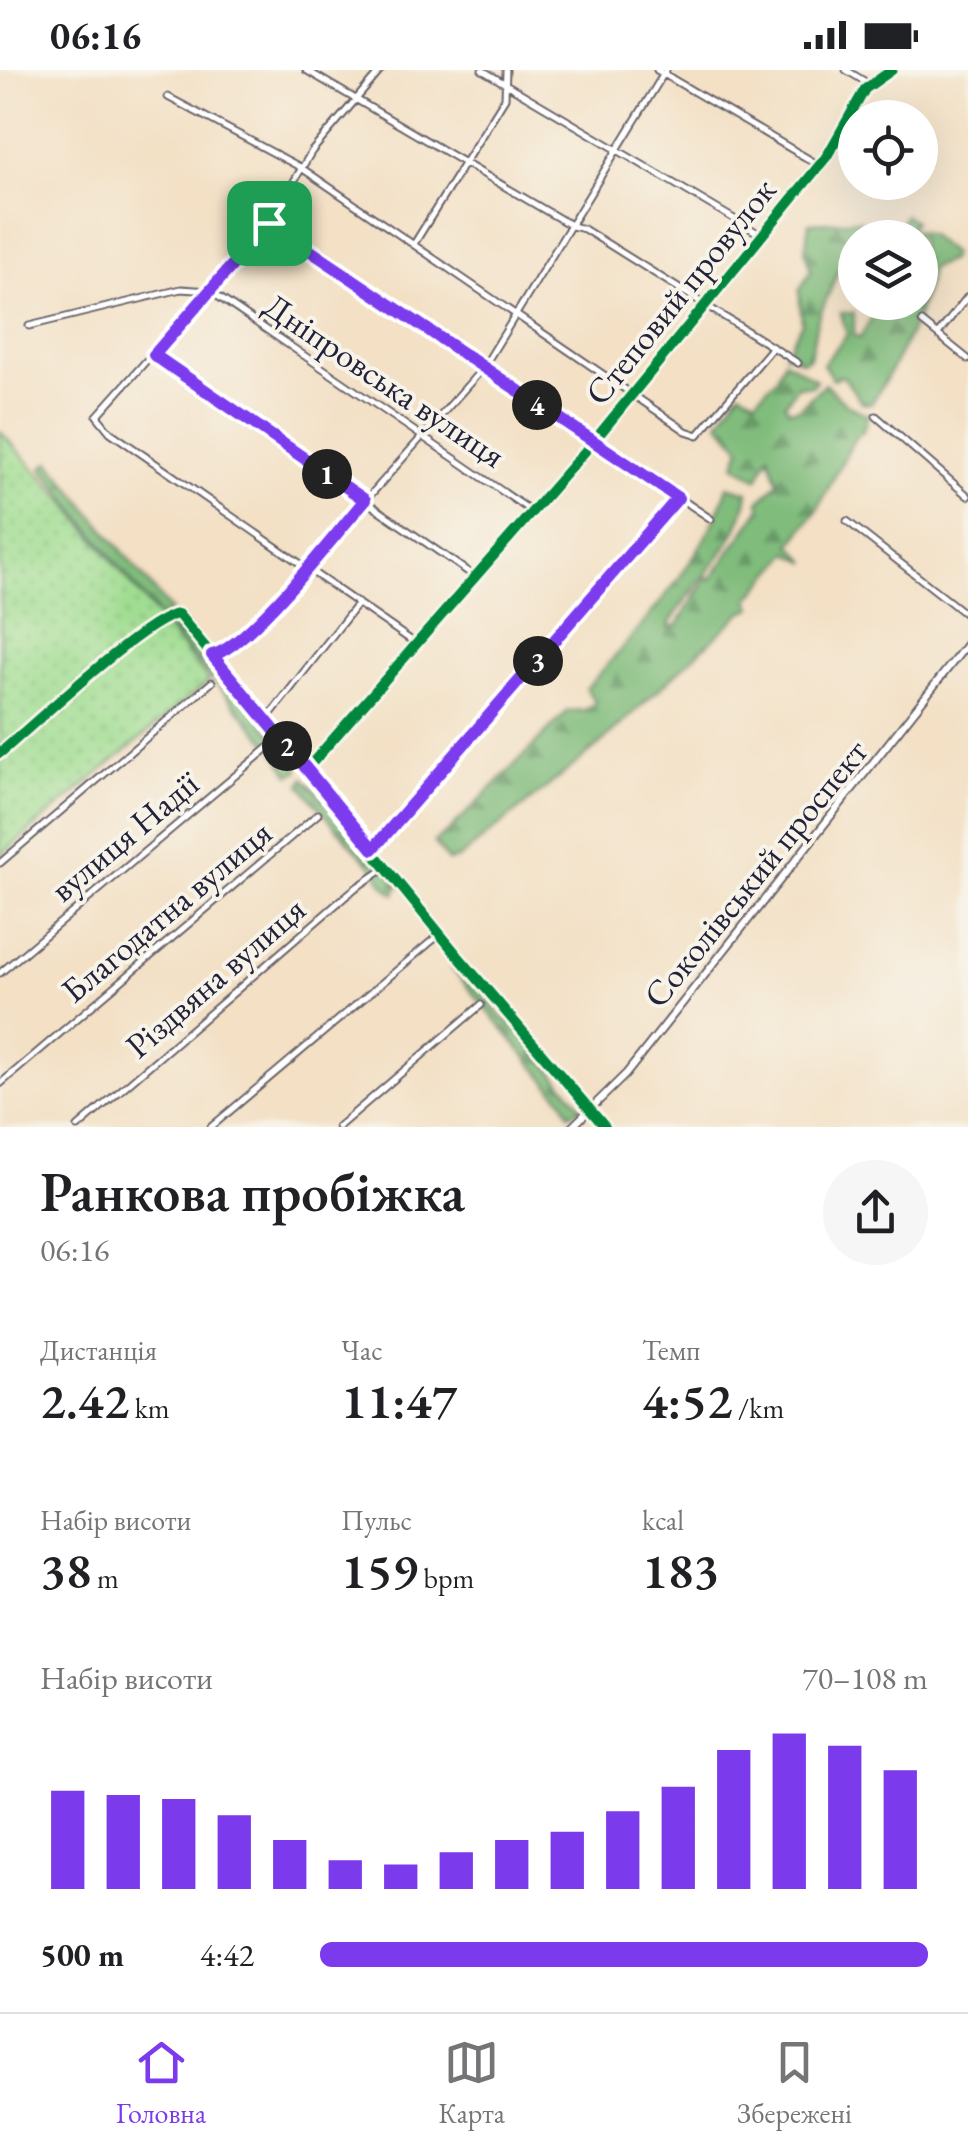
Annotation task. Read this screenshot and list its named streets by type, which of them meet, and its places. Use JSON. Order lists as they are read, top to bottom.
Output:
{
  "streets": {
    "street": [
      "Степовий провулок",
      "Дніпровська вулиця",
      "вулиця Надії",
      "Соколівський проспект",
      "Благодатна вулиця",
      "Різдвяна вулиця"
    ]
  },
  "crossings": [
    ["Степовий провулок", "Дніпровська вулиця"]
  ],
  "page": {
    "status": "06:16",
    "pins": [
      "4",
      "1",
      "3",
      "2"
    ],
    "heading": ["Ранкова пробіжка", "06:16"],
    "stats": [
      ["Дистанція", "2.42 km"],
      ["Час", "11:47"],
      ["Темп", "4:52 /km"],
      ["Набір висоти", "38 m"],
      ["Пульс", "159 bpm"],
      ["kcal", "183"]
    ],
    "chart": ["Набір висоти", "70–108 m"],
    "list": [
      {
        "name": "500 m",
        "note": "4:42"
      }
    ],
    "tabs": ["Головна", "Карта", "Збережені"]
  }
}
